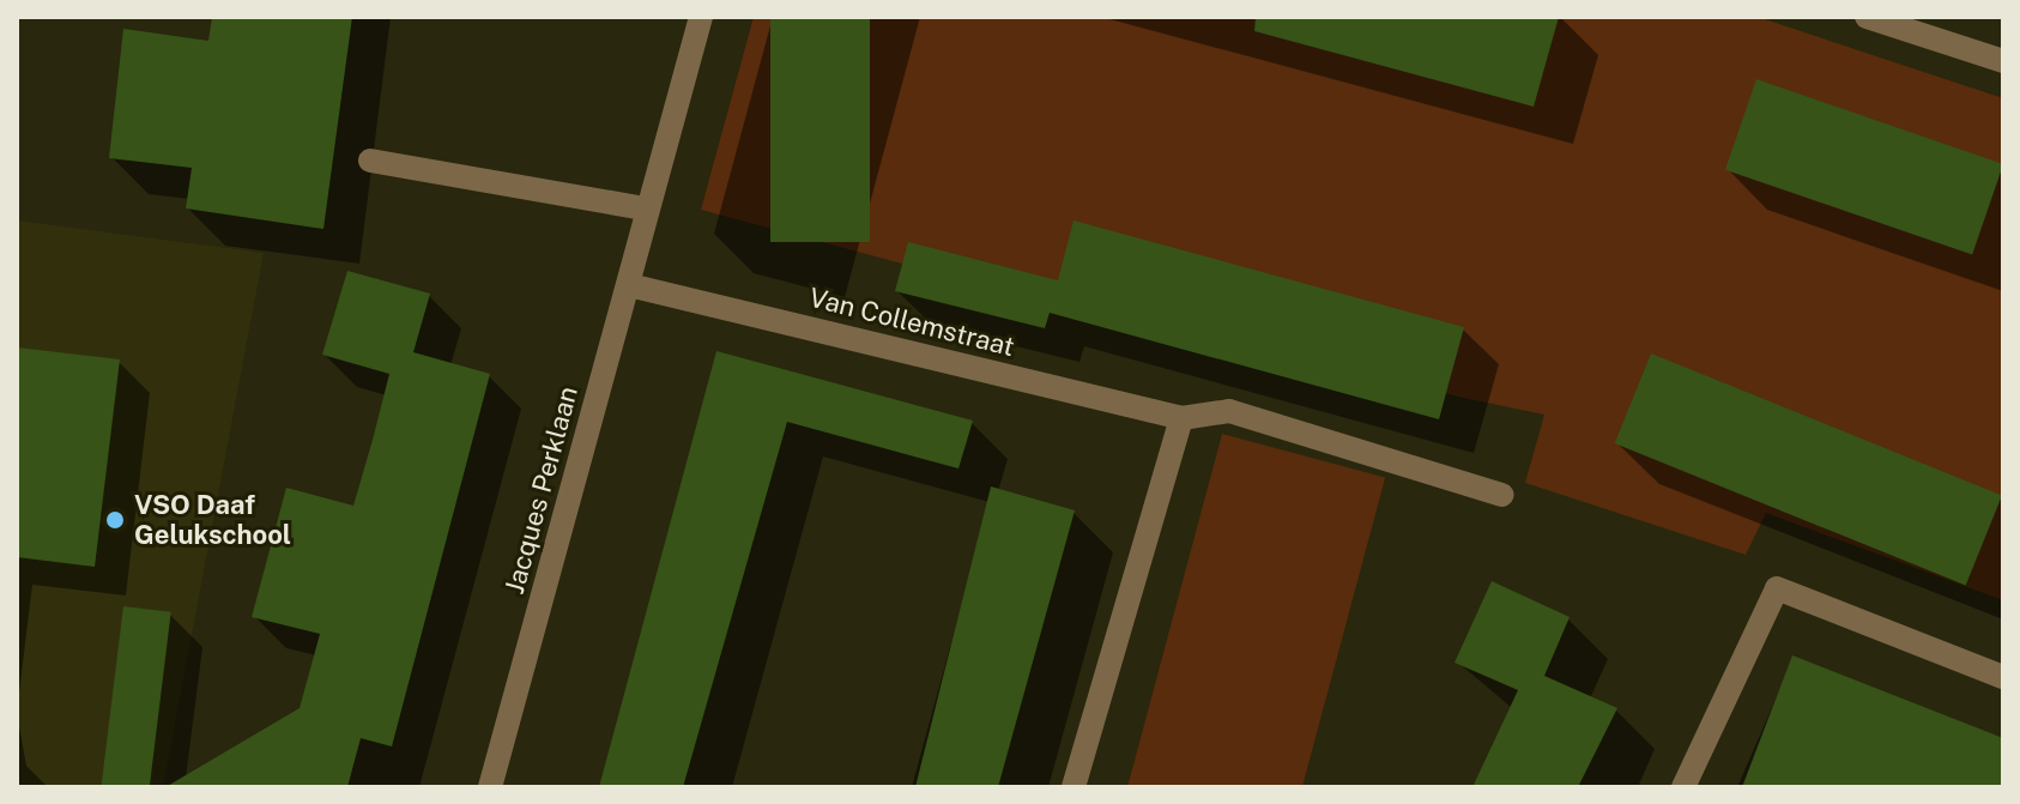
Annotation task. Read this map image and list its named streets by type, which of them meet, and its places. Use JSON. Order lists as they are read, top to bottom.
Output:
{
  "streets": {
    "street": ["Van Collemstraat", "Jacques Perklaan"]
  },
  "crossings": [
    ["Van Collemstraat", "Jacques Perklaan"]
  ],
  "places": ["VSO Daaf Gelukschool"]
}
